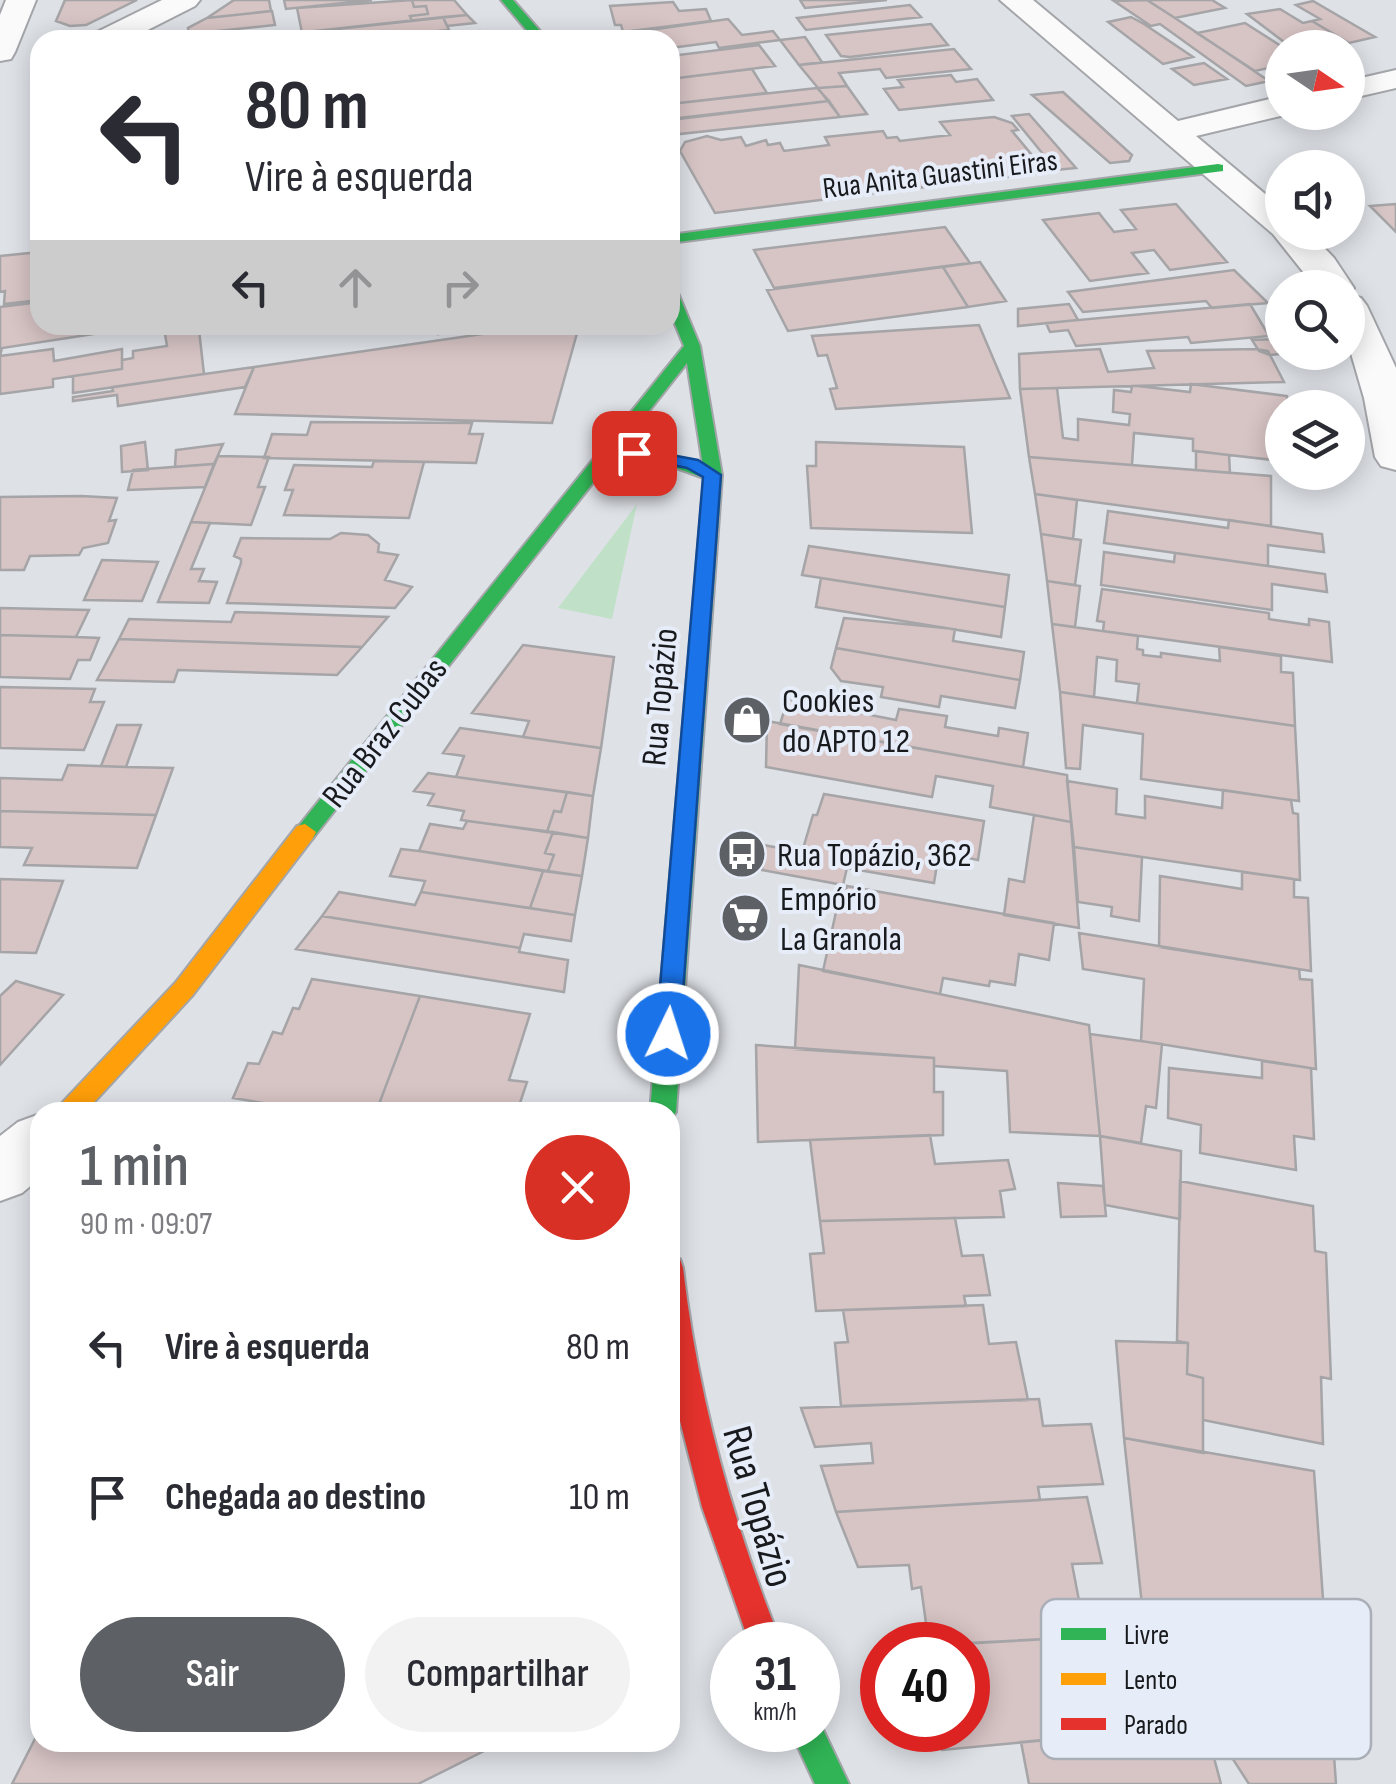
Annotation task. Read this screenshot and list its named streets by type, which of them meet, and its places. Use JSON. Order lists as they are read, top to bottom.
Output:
{
  "streets": {
    "street": ["Rua Anita Guastini Eiras", "Rua Topázio", "Rua Braz Cubas"]
  },
  "crossings": [
    ["Rua Topázio", "Rua Braz Cubas"]
  ],
  "places": {
    "shop": ["Cookies do APTO 12"],
    "bus stop": ["Rua Topázio, 362"],
    "supermarket": ["Empório La Granola"]
  },
  "legend": ["Livre", "Lento", "Parado"],
  "north": "right",
  "page": {
    "turn": ["80 m", "Vire à esquerda"],
    "heading": ["1 min", "90 m · 09:07"],
    "list": [
      {
        "name": "Vire à esquerda",
        "value": "80 m"
      },
      {
        "name": "Chegada ao destino",
        "value": "10 m"
      }
    ],
    "buttons": ["Sair", "Compartilhar"],
    "speed": "31 km/h",
    "limit": "40"
  }
}
